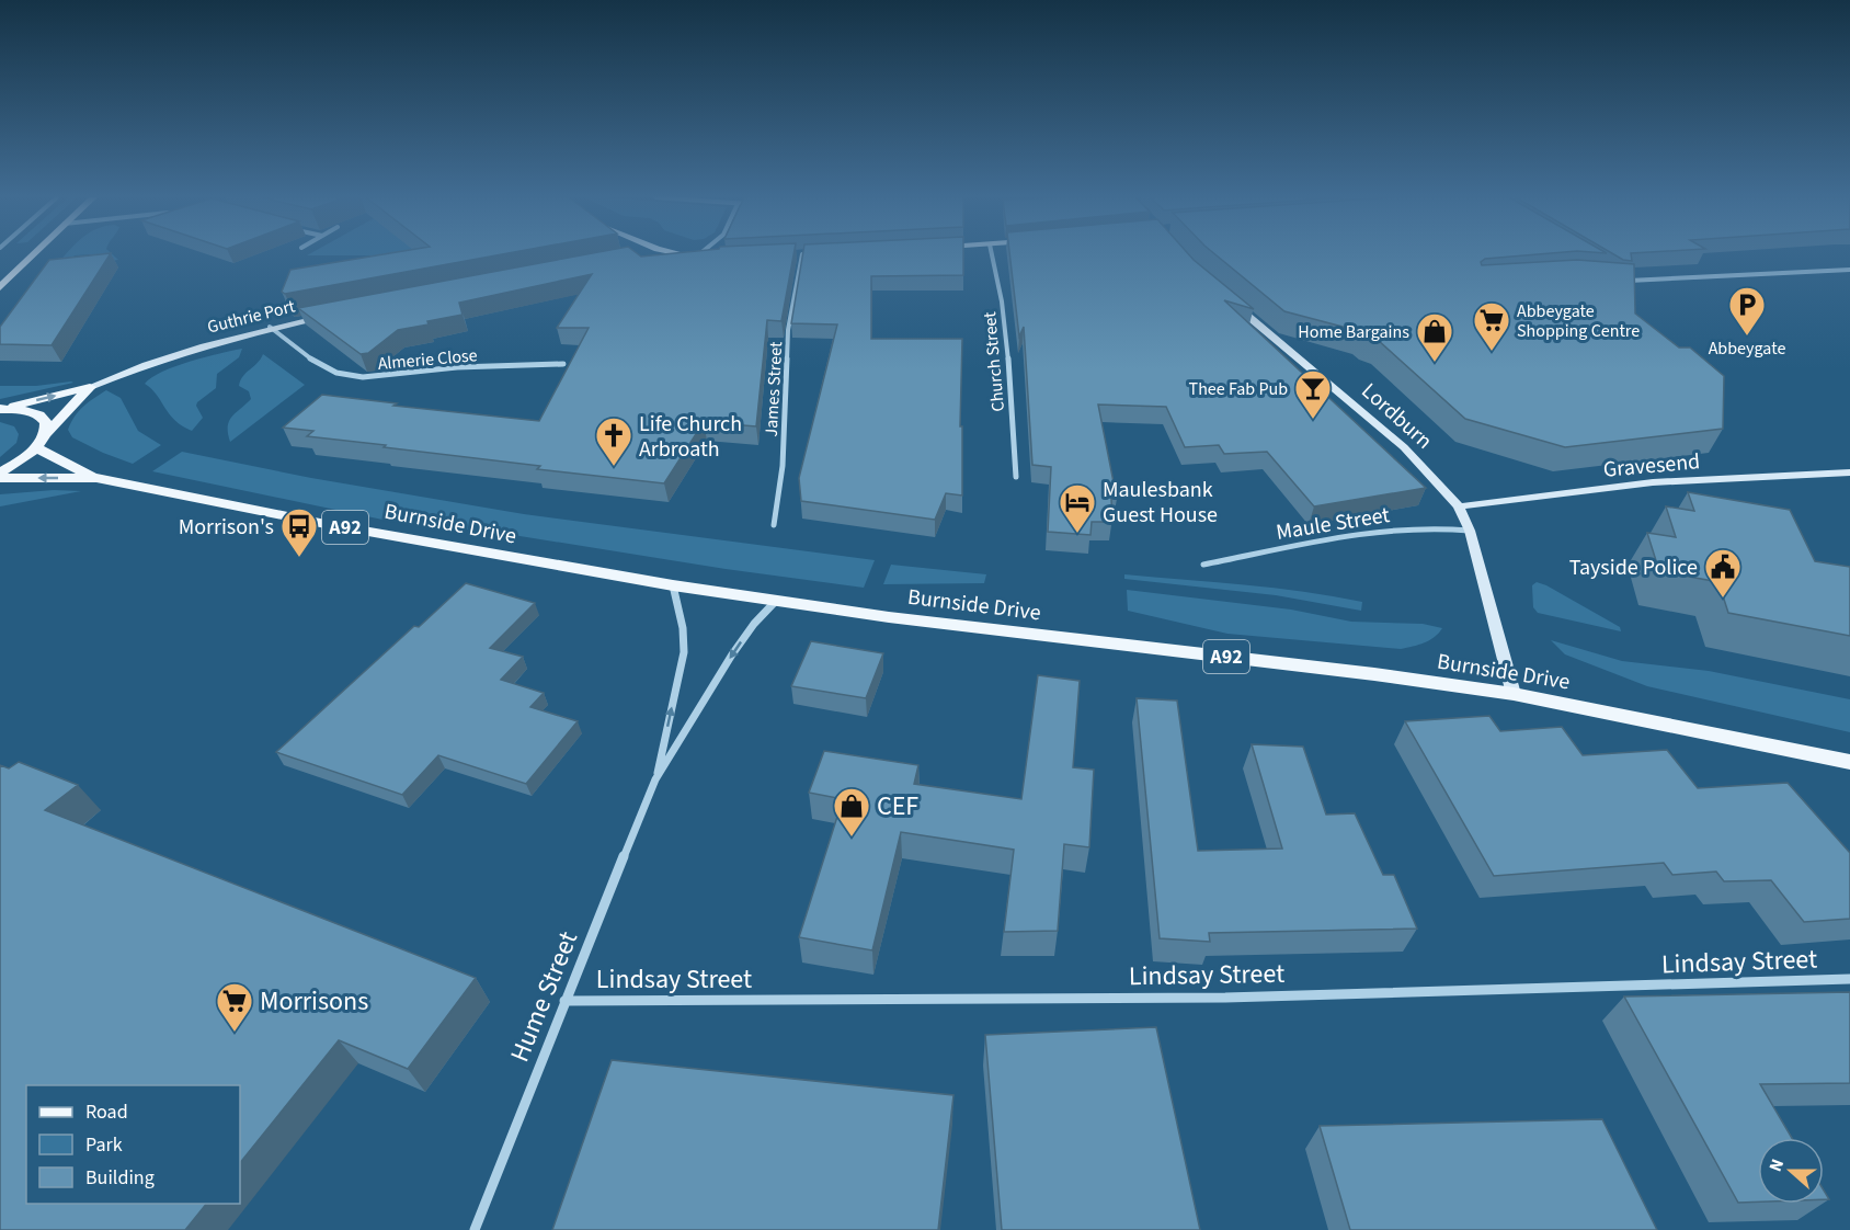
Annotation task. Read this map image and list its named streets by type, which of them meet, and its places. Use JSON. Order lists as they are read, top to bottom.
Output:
{
  "streets": {
    "main road": ["Guthrie Port", "Burnside Drive", "A92"],
    "street": [
      "Almerie Close",
      "Church Street",
      "James Street",
      "Lordburn",
      "Gravesend",
      "Maule Street",
      "Lindsay Street",
      "Hume Street"
    ]
  },
  "crossings": [
    ["Guthrie Port", "Almerie Close"],
    ["Guthrie Port", "Burnside Drive"],
    ["Lordburn", "Gravesend"],
    ["Lordburn", "Burnside Drive"],
    ["Lordburn", "Maule Street"],
    ["Burnside Drive", "Hume Street"],
    ["Lindsay Street", "Hume Street"]
  ],
  "places": {
    "parking": ["Abbeygate"],
    "supermarket": ["Abbeygate Shopping Centre", "Morrisons"],
    "shop": ["Home Bargains", "CEF"],
    "bar": ["Thee Fab Pub"],
    "church": ["Life Church Arbroath"],
    "hotel": ["Maulesbank Guest House"],
    "bus stop": ["Morrison's"],
    "public building": ["Tayside Police"]
  },
  "legend": ["Road", "Park", "Building"],
  "north": "left"
}
